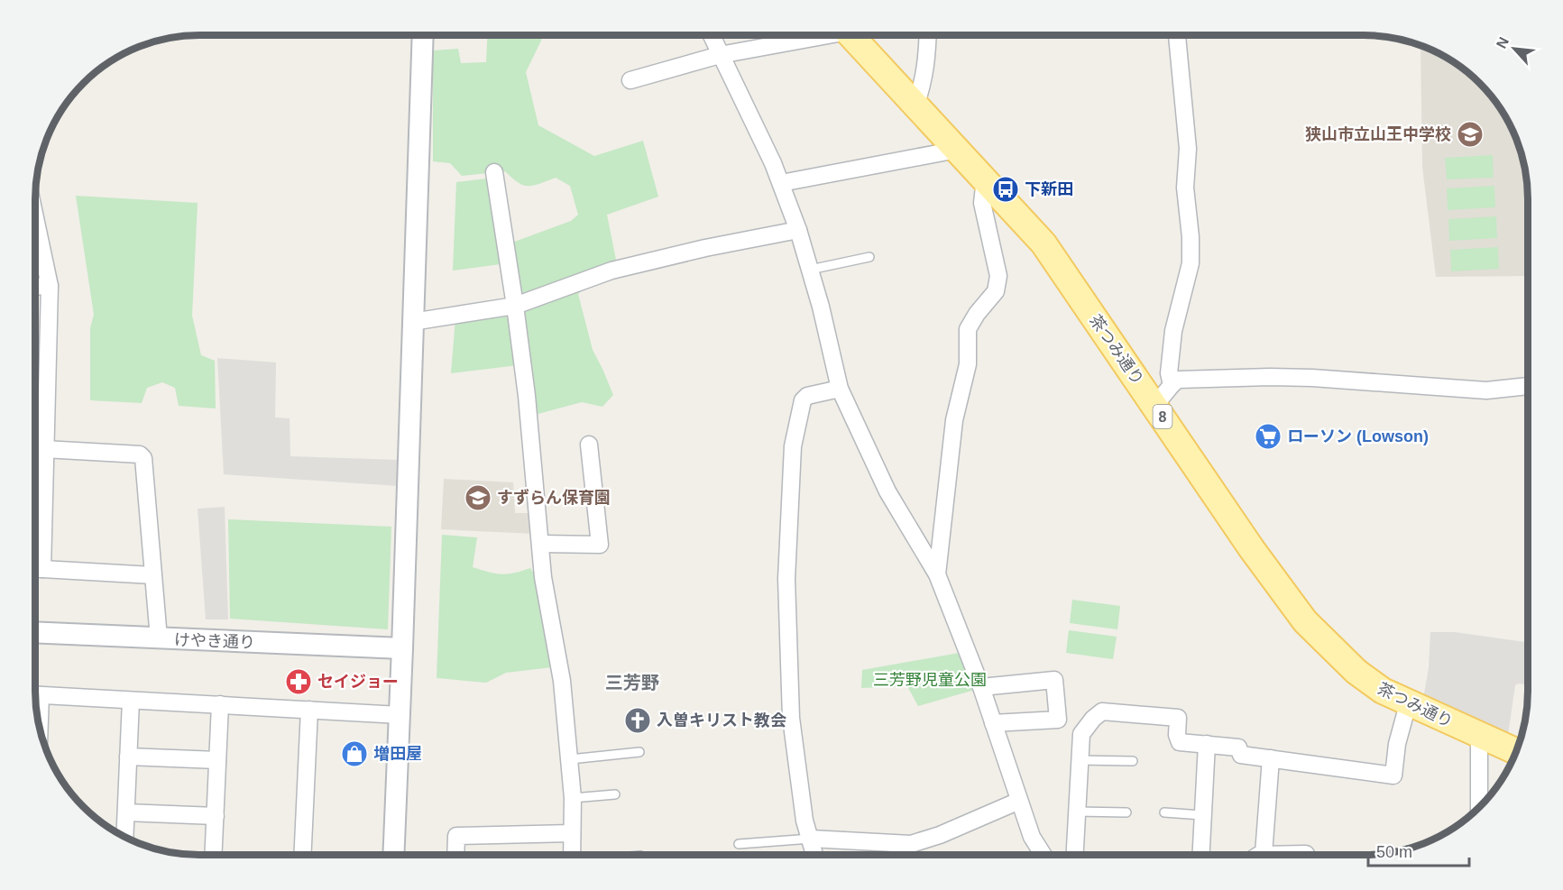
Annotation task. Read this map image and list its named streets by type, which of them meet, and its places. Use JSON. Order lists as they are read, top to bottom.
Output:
{
  "streets": {
    "main road": ["茶つみ通り", "8"],
    "street": ["けやき通り"]
  },
  "districts": ["三芳野"],
  "parks": ["三芳野児童公園"],
  "places": {
    "school or university": ["狭山市立山王中学校", "すずらん保育園"],
    "bus stop": ["下新田"],
    "supermarket": ["ローソン (Lowson)"],
    "pharmacy": ["セイジョー"],
    "church": ["入曽キリスト教会"],
    "shop": ["増田屋"]
  },
  "scale_bar": "50 m",
  "north": "top left"
}
